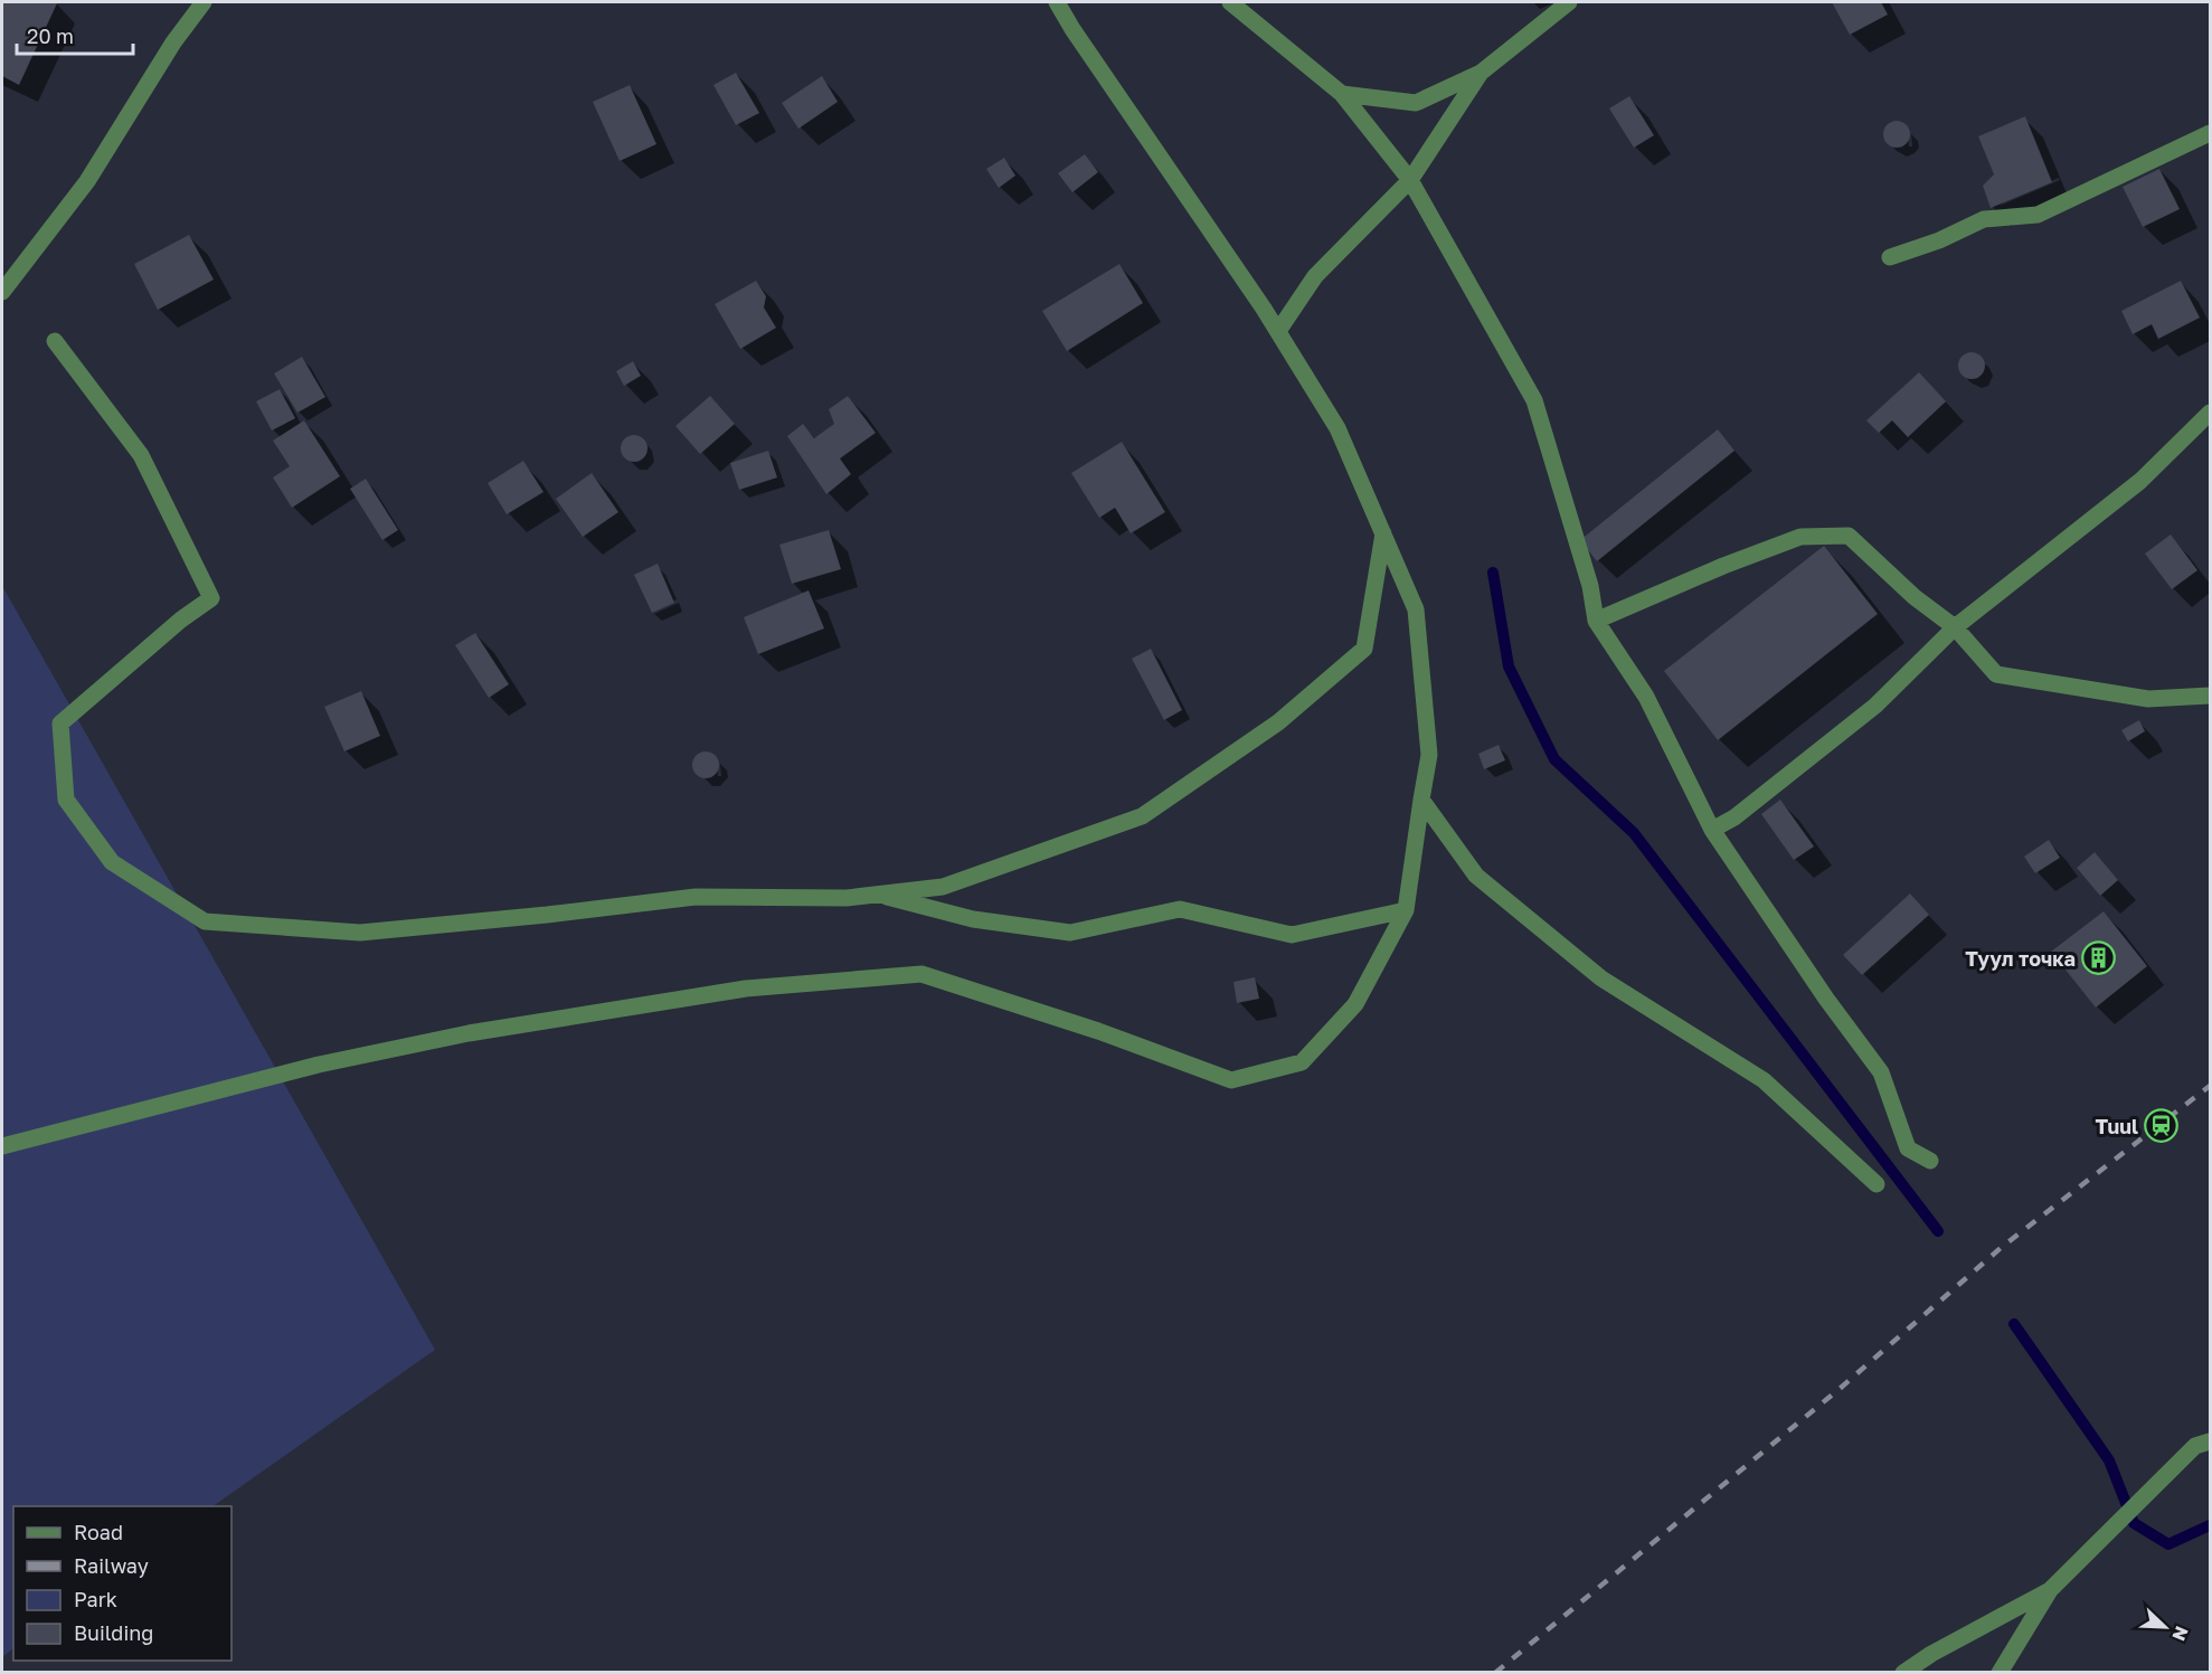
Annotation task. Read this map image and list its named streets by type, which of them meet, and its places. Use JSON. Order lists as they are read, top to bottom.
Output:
{
  "places": {
    "building": ["Туул точка"],
    "station": ["Tuul"]
  },
  "legend": [
    "Road",
    "Railway",
    "Park",
    "Building"
  ],
  "scale_bar": "20 m",
  "north": "bottom right"
}
